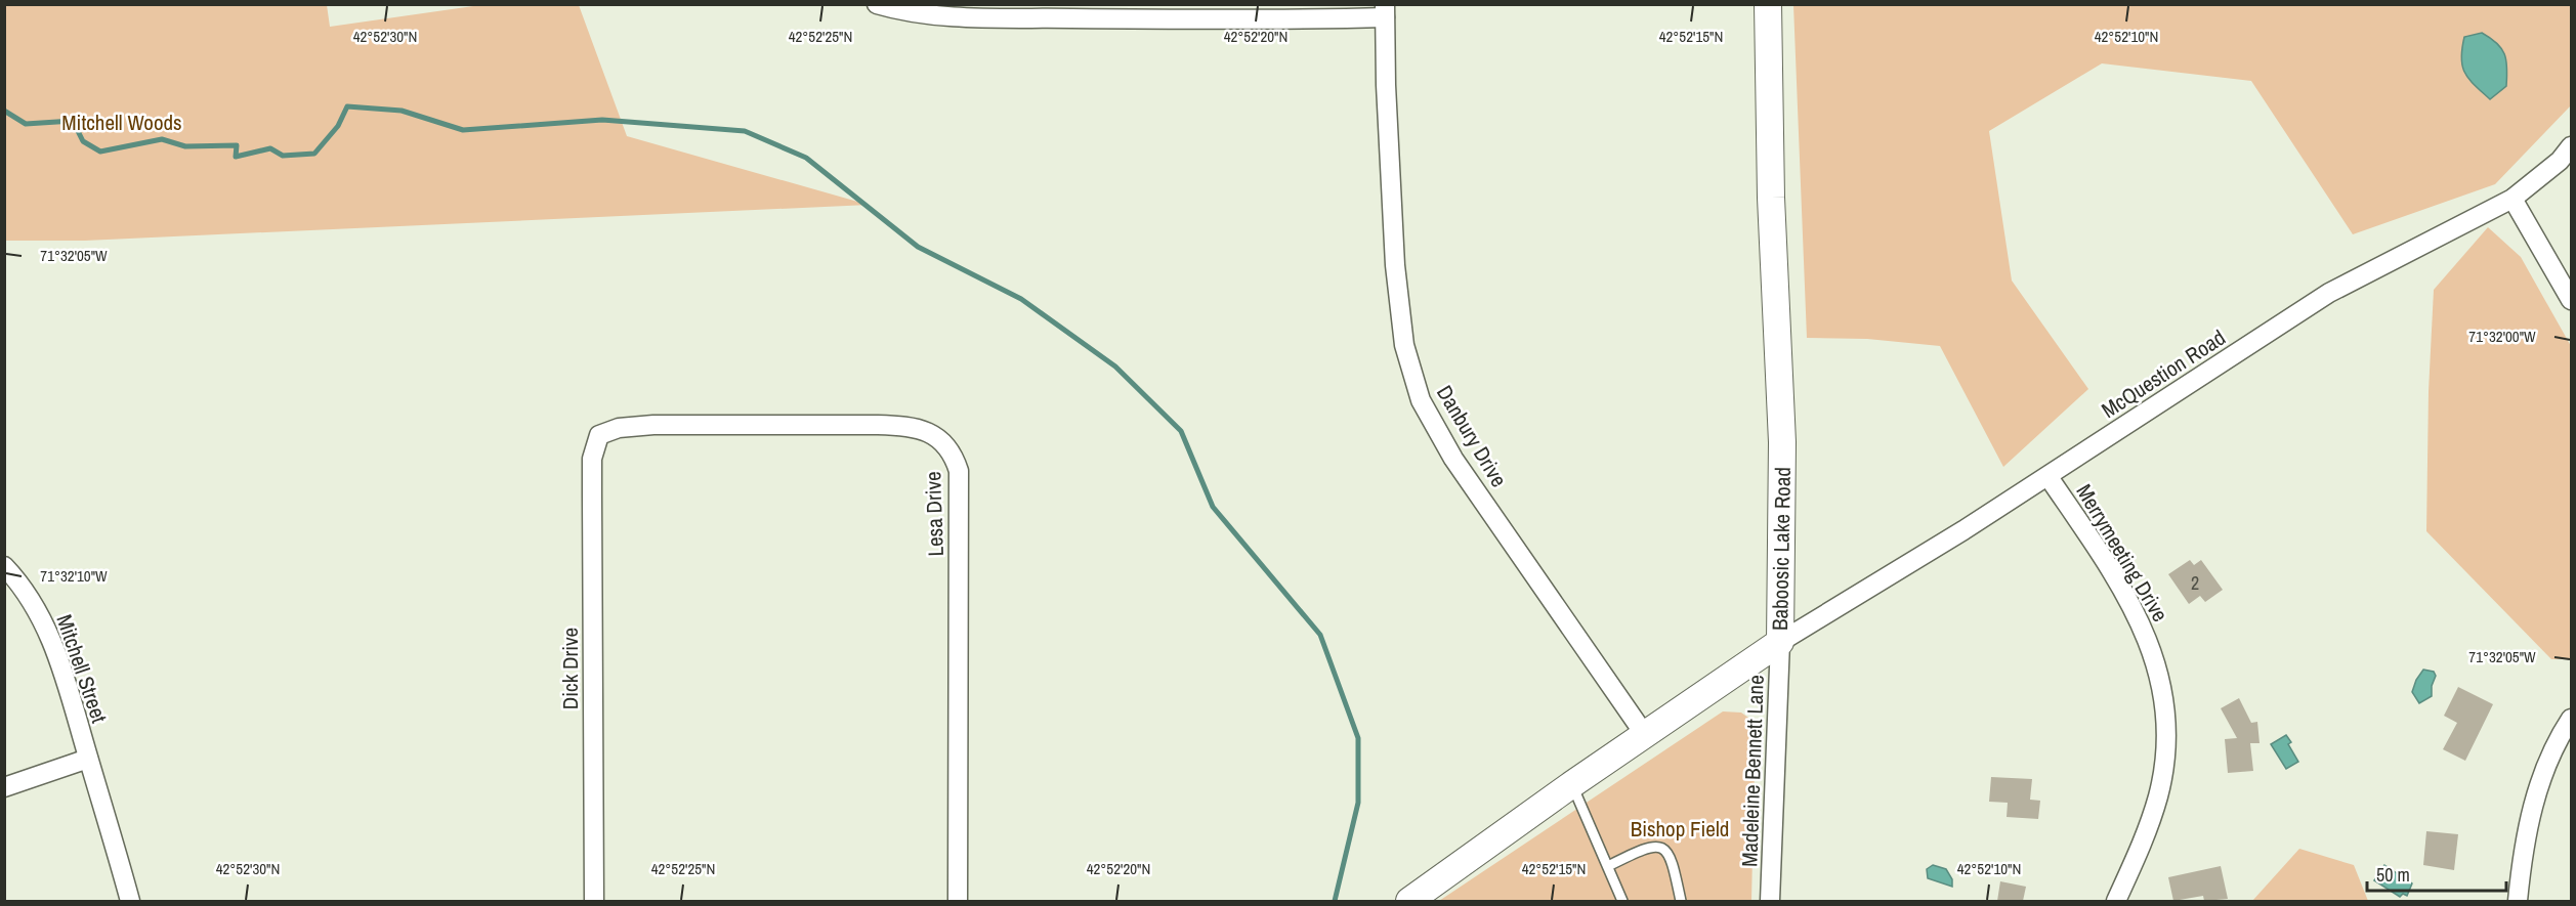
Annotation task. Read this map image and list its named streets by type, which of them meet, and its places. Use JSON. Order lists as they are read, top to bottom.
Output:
{
  "streets": {
    "street": [
      "McQuestion Road",
      "Danbury Drive",
      "Lesa Drive",
      "Baboosic Lake Road",
      "Merrymeeting Drive",
      "Mitchell Street",
      "Dick Drive",
      "Madeleine Bennett Lane"
    ]
  },
  "crossings": [
    ["McQuestion Road", "Baboosic Lake Road"],
    ["McQuestion Road", "Merrymeeting Drive"],
    ["McQuestion Road", "Madeleine Bennett Lane"],
    ["Danbury Drive", "Baboosic Lake Road"],
    ["Lesa Drive", "Dick Drive"],
    ["Baboosic Lake Road", "Madeleine Bennett Lane"]
  ],
  "parks": ["Mitchell Woods", "Bishop Field"],
  "house_numbers": ["2"],
  "scale_bar": "50 m",
  "coordinates": [
    "42°52'30\"N",
    "42°52'25\"N",
    "42°52'20\"N",
    "42°52'15\"N",
    "42°52'10\"N",
    "71°32'05\"W",
    "71°32'00\"W",
    "71°32'10\"W"
  ]
}
